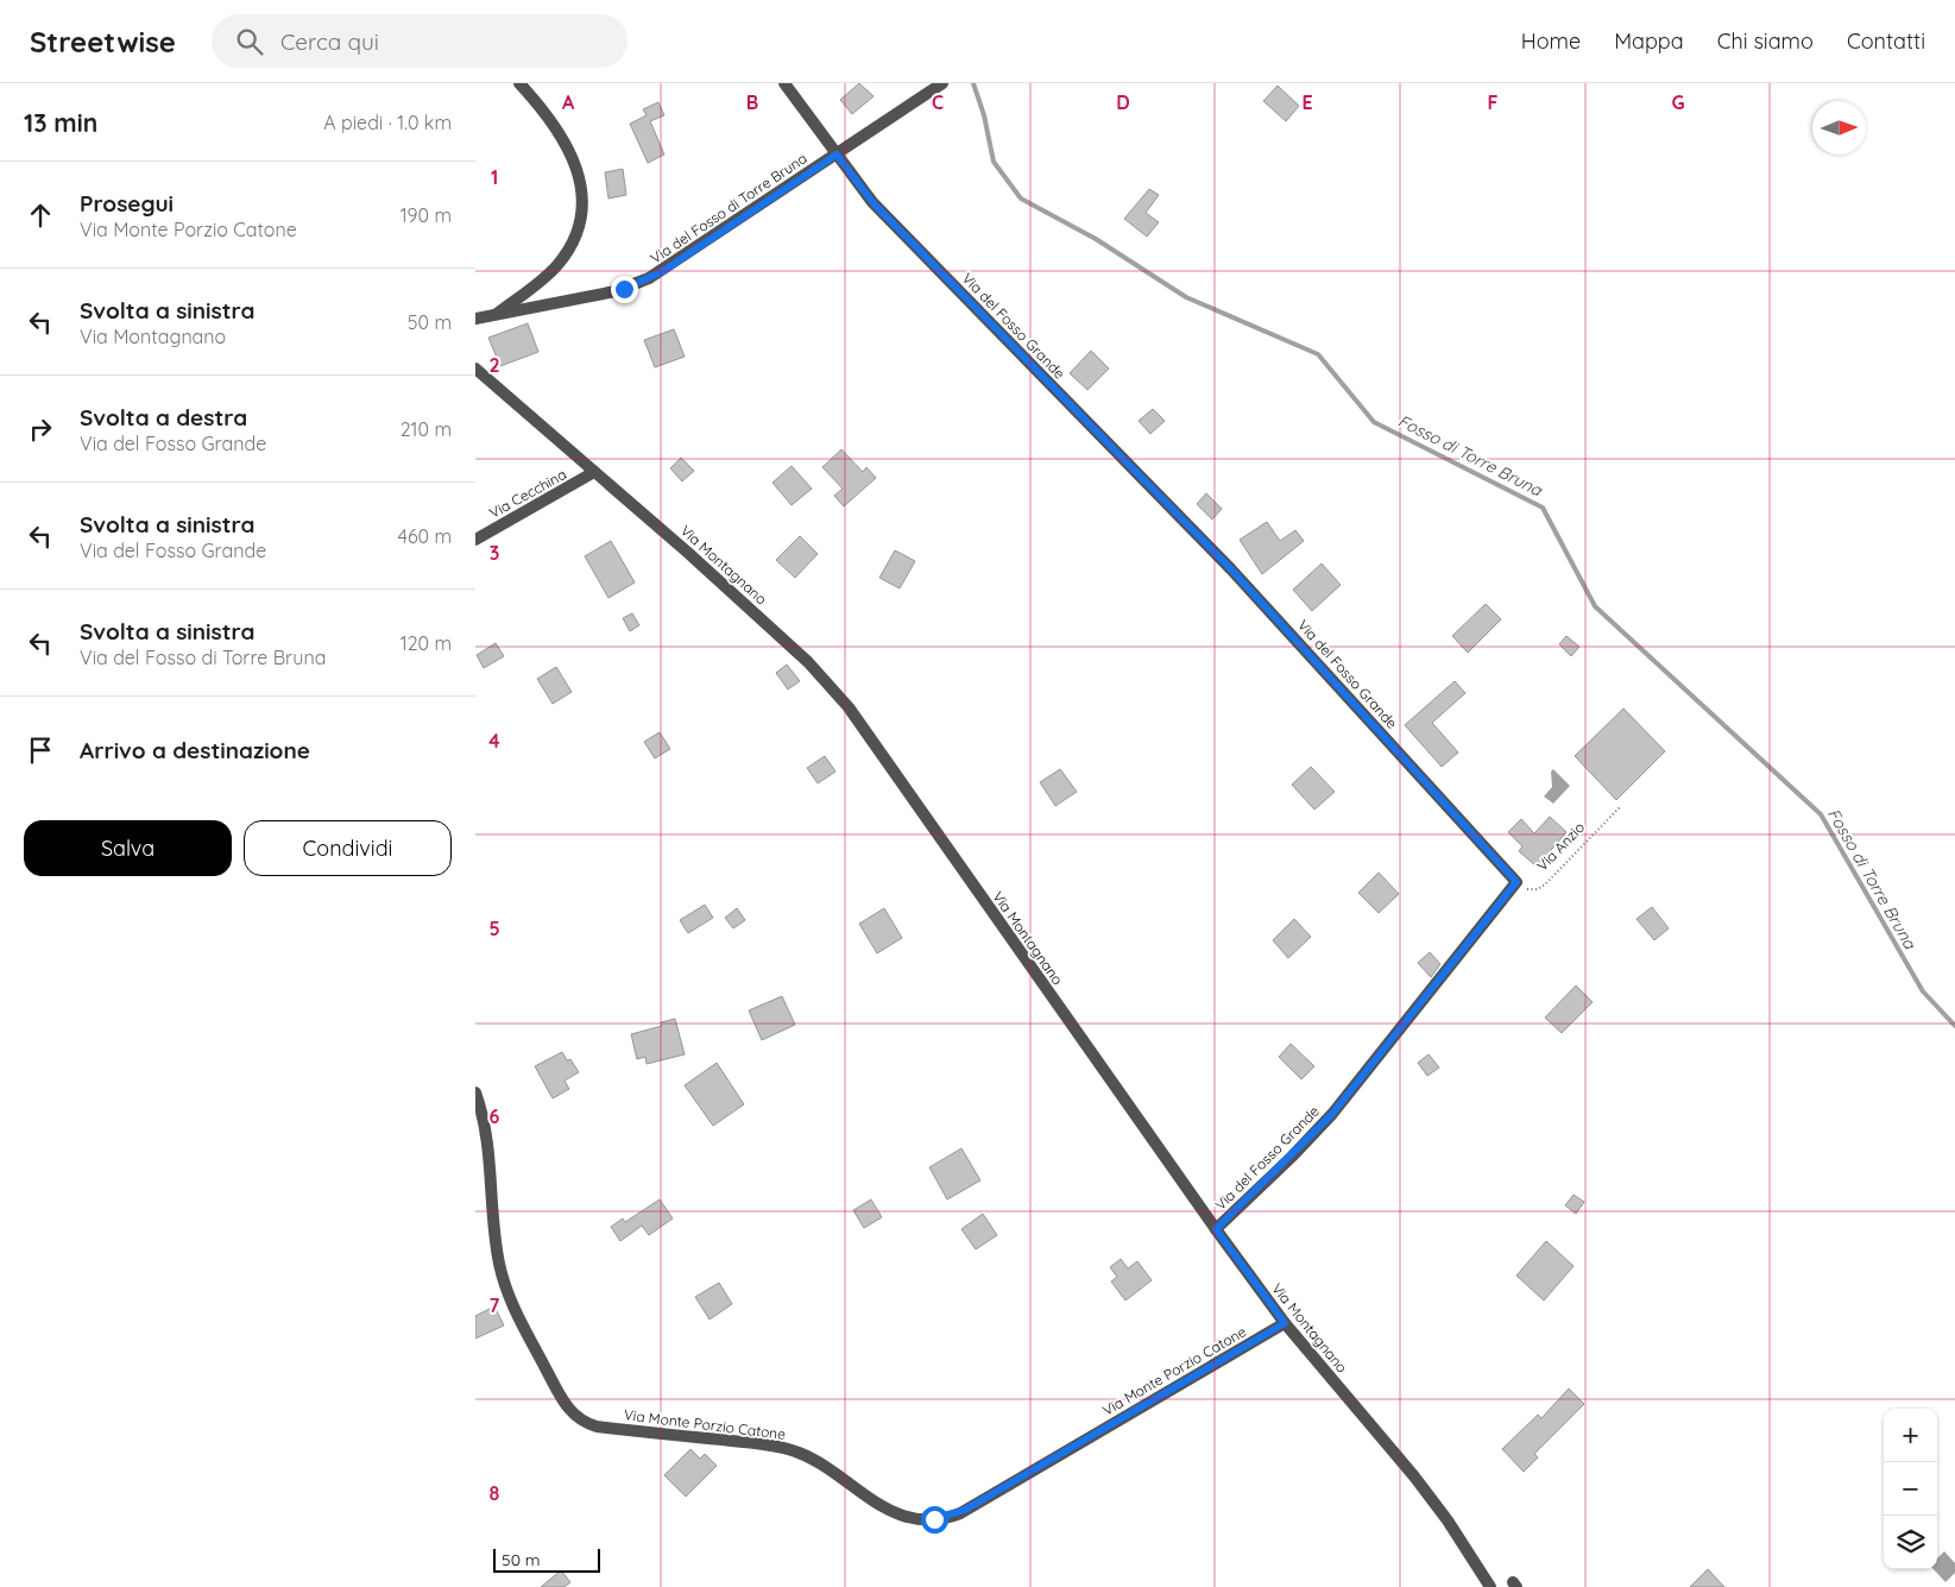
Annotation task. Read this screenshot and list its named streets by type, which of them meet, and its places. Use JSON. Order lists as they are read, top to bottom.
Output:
{
  "streets": {
    "street": [
      "Via del Fosso di Torre Bruna",
      "Via del Fosso Grande",
      "Via Cecchina",
      "Via Montagnano",
      "Via Monte Porzio Catone"
    ],
    "path": ["Via Anzio"]
  },
  "crossings": [
    ["Via del Fosso di Torre Bruna", "Via del Fosso Grande"],
    ["Via del Fosso Grande", "Via Montagnano"],
    ["Via del Fosso Grande", "Via Anzio"],
    ["Via Cecchina", "Via Montagnano"],
    ["Via Montagnano", "Via Monte Porzio Catone"]
  ],
  "water": ["Fosso di Torre Bruna"],
  "scale_bar": "50 m",
  "north": "right",
  "page": {
    "header": "Streetwise",
    "search": "Cerca qui",
    "nav": [
      "Home",
      "Mappa",
      "Chi siamo",
      "Contatti"
    ],
    "heading": ["13 min", "A piedi · 1.0 km"],
    "list": [
      ["Prosegui", "Via Monte Porzio Catone", "190 m"],
      ["Svolta a sinistra", "Via Montagnano", "50 m"],
      ["Svolta a destra", "Via del Fosso Grande", "210 m"],
      ["Svolta a sinistra", "Via del Fosso Grande", "460 m"],
      ["Svolta a sinistra", "Via del Fosso di Torre Bruna", "120 m"],
      "Arrivo a destinazione"
    ],
    "buttons": ["Salva", "Condividi"],
    "map_buttons": ["+", "−"],
    "scale": "50 m"
  },
  "grid": {
    "columns": [
      "A",
      "B",
      "C",
      "D",
      "E",
      "F",
      "G"
    ],
    "rows": [
      "1",
      "2",
      "3",
      "4",
      "5",
      "6",
      "7",
      "8"
    ]
  }
}
